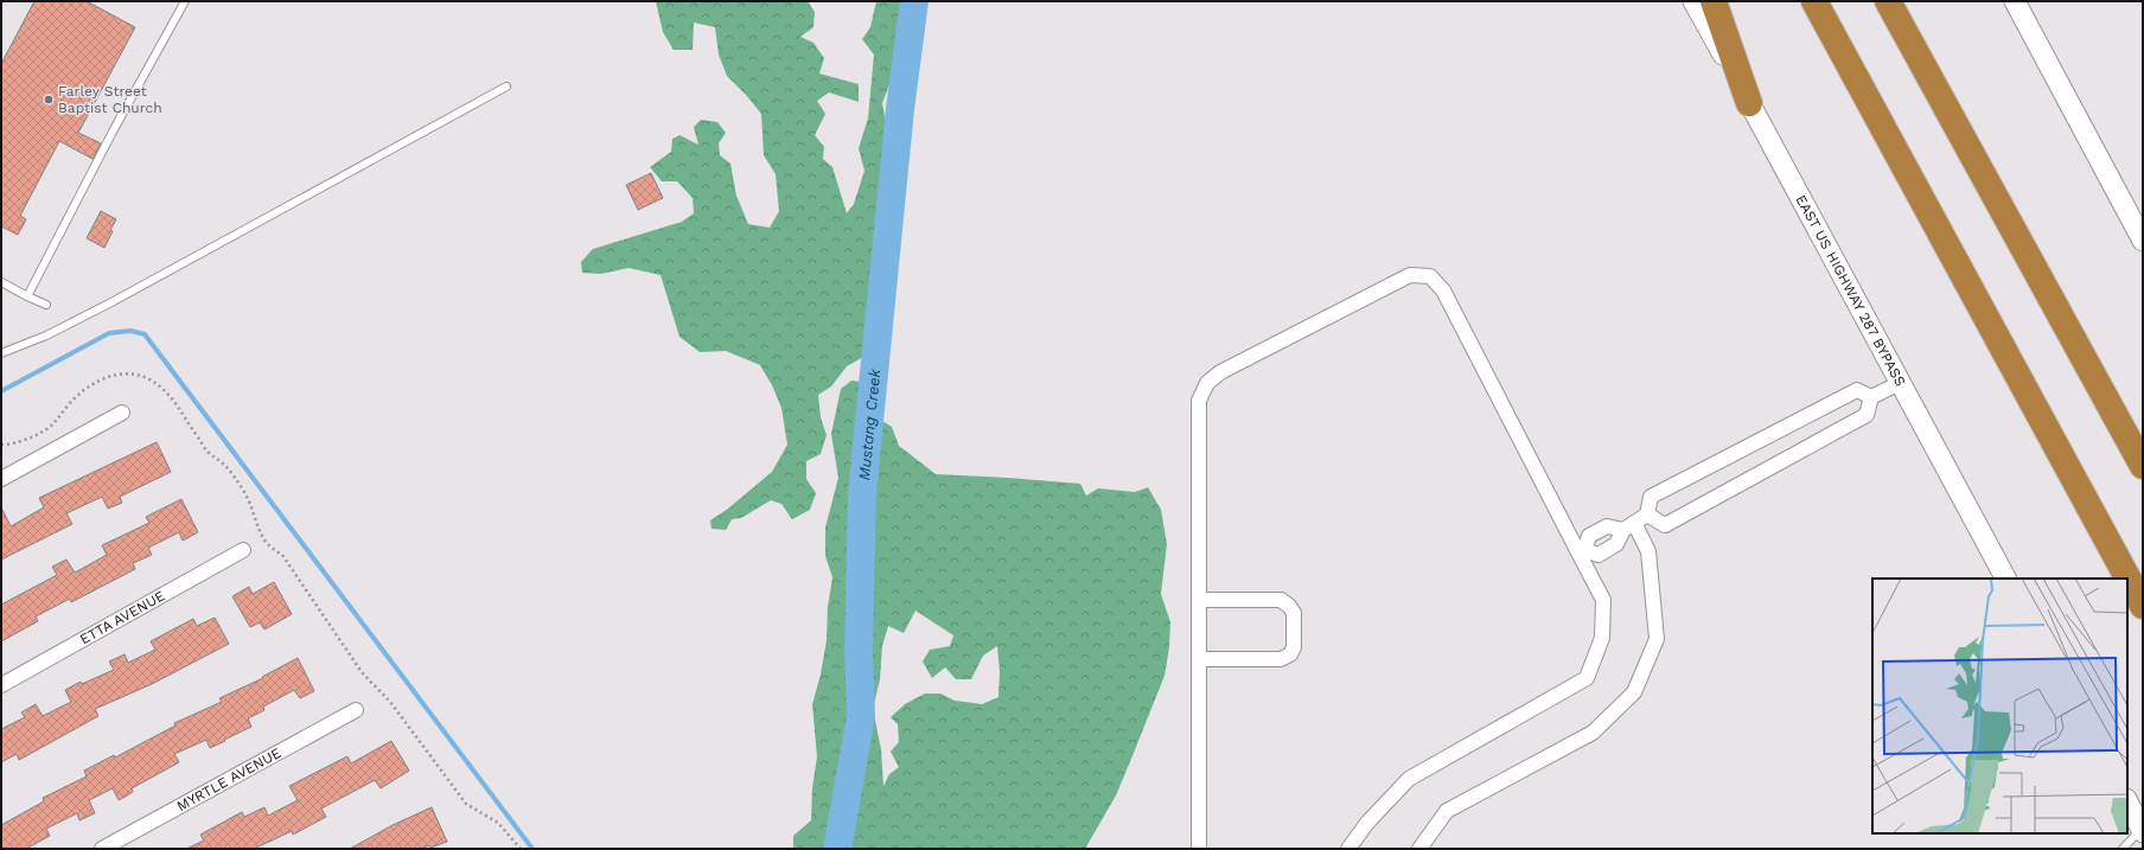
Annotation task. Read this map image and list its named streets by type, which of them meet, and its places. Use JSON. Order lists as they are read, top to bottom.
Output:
{
  "streets": {
    "main road": ["EAST US HIGHWAY 287 BYPASS"],
    "street": ["ETTA AVENUE", "MYRTLE AVENUE"]
  },
  "water": ["Mustang Creek"],
  "places": ["Farley Street Baptist Church"]
}
